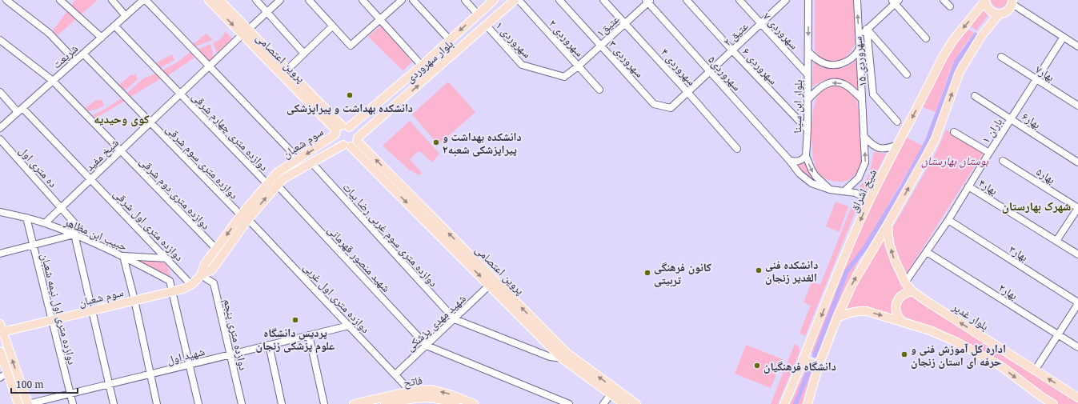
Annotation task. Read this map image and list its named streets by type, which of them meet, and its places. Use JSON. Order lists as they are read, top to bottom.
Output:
{
  "streets": {
    "main road": [
      "پروین اعتصامی",
      "بلوار سهروردی",
      "سوم شعبان",
      "شیخ اشراق",
      "بلوار غدیر",
      "فاتح"
    ],
    "street": [
      "عتیق۱",
      "سهروردی ۷",
      "عتیق ۲",
      "سهروردی ۲",
      "سهروردی ۱",
      "شریعت",
      "سهروردی ۳",
      "سهروردی ۱۵",
      "سهروردی ۶",
      "سهروردی ۴",
      "سهروردی۵",
      "بهار۷",
      "بلوار ابن سینا",
      "بهار۶",
      "باران ۱",
      "دوازده متری چهارم شرقی",
      "شیخ مفید",
      "دوازده متری سوم شرقی",
      "ده متری اول",
      "بهار۵",
      "بهار۴",
      "دوازده متری دوم شرقی",
      "دوازده متری اول شرقی",
      "حبیب ابن مظاهر",
      "دوازده متری سوم غربی رضا بیات",
      "بهار۳",
      "شهید منصور قهرمانی",
      "بهار۲",
      "دوازده متری اول غربی",
      "دوازده متری اول نیمه شعبان",
      "شهید مهدی پزشکی",
      "دوازده متری پنجم",
      "شهید اول"
    ]
  },
  "crossings": [
    ["عتیق۱", "سهروردی ۲"],
    ["عتیق۱", "سهروردی ۱"],
    ["عتیق۱", "سهروردی ۳"],
    ["عتیق۱", "سهروردی ۴"],
    ["عتیق۱", "سهروردی۵"],
    ["سهروردی ۷", "عتیق ۲"],
    ["سهروردی ۷", "بلوار ابن سینا"],
    ["عتیق ۲", "سهروردی ۳"],
    ["عتیق ۲", "سهروردی ۶"],
    ["عتیق ۲", "سهروردی ۴"],
    ["عتیق ۲", "سهروردی۵"],
    ["سهروردی ۲", "سهروردی ۱"],
    ["سهروردی ۱", "بلوار سهروردی"],
    ["شریعت", "دوازده متری چهارم شرقی"],
    ["شریعت", "دوازده متری سوم شرقی"],
    ["شریعت", "دوازده متری دوم شرقی"],
    ["پروین اعتصامی", "بلوار سهروردی"],
    ["پروین اعتصامی", "سوم شعبان"],
    ["پروین اعتصامی", "شیخ مفید"],
    ["پروین اعتصامی", "شهید مهدی پزشکی"],
    ["بلوار سهروردی", "سوم شعبان"],
    ["سهروردی ۶", "بلوار ابن سینا"],
    ["سهروردی۵", "بلوار ابن سینا"],
    ["بهار۷", "باران ۱"],
    ["بهار۶", "باران ۱"],
    ["باران ۱", "بهار۴"],
    ["باران ۱", "بهار۳"],
    ["باران ۱", "بهار۲"],
    ["باران ۱", "بلوار غدیر"],
    ["دوازده متری چهارم شرقی", "سوم شعبان"],
    ["دوازده متری چهارم شرقی", "شیخ مفید"],
    ["سوم شعبان", "دوازده متری سوم شرقی"],
    ["سوم شعبان", "ده متری اول"],
    ["سوم شعبان", "دوازده متری دوم شرقی"],
    ["سوم شعبان", "دوازده متری اول شرقی"],
    ["سوم شعبان", "حبیب ابن مظاهر"],
    ["سوم شعبان", "دوازده متری سوم غربی رضا بیات"],
    ["سوم شعبان", "شهید منصور قهرمانی"],
    ["سوم شعبان", "دوازده متری اول غربی"],
    ["سوم شعبان", "دوازده متری اول نیمه شعبان"],
    ["سوم شعبان", "دوازده متری پنجم"],
    ["شیخ مفید", "دوازده متری سوم شرقی"],
    ["شیخ مفید", "ده متری اول"],
    ["شیخ مفید", "دوازده متری دوم شرقی"],
    ["شیخ مفید", "دوازده متری اول شرقی"],
    ["شیخ مفید", "حبیب ابن مظاهر"],
    ["ده متری اول", "حبیب ابن مظاهر"],
    ["ده متری اول", "شهید اول"],
    ["حبیب ابن مظاهر", "دوازده متری اول نیمه شعبان"],
    ["حبیب ابن مظاهر", "شهید اول"],
    ["دوازده متری سوم غربی رضا بیات", "شهید مهدی پزشکی"],
    ["شهید منصور قهرمانی", "شهید مهدی پزشکی"],
    ["دوازده متری اول غربی", "شهید مهدی پزشکی"],
    ["دوازده متری اول غربی", "شهید اول"],
    ["دوازده متری اول غربی", "فاتح"],
    ["دوازده متری اول نیمه شعبان", "شهید اول"],
    ["دوازده متری پنجم", "شهید اول"]
  ],
  "districts": ["کوی وحیدیه", "شهرک بهارستان"],
  "parks": ["بوستان بهارستان"],
  "places": [
    "دانشکده بهداشت و پیراپزشکی",
    "دانشکده بهداشت و پیراپزشکى شعبه۲",
    "دانشکده فنی الغدیر زنجان",
    "کانون فرهنگی تربیتی",
    "پردیس دانشگاه علوم پزشکى زنجان",
    "اداره کل آموزش فنی و حرفه ای استان زنجان",
    "دانشگاه فرهنگیان"
  ],
  "scale_bar": "100 m"
}
